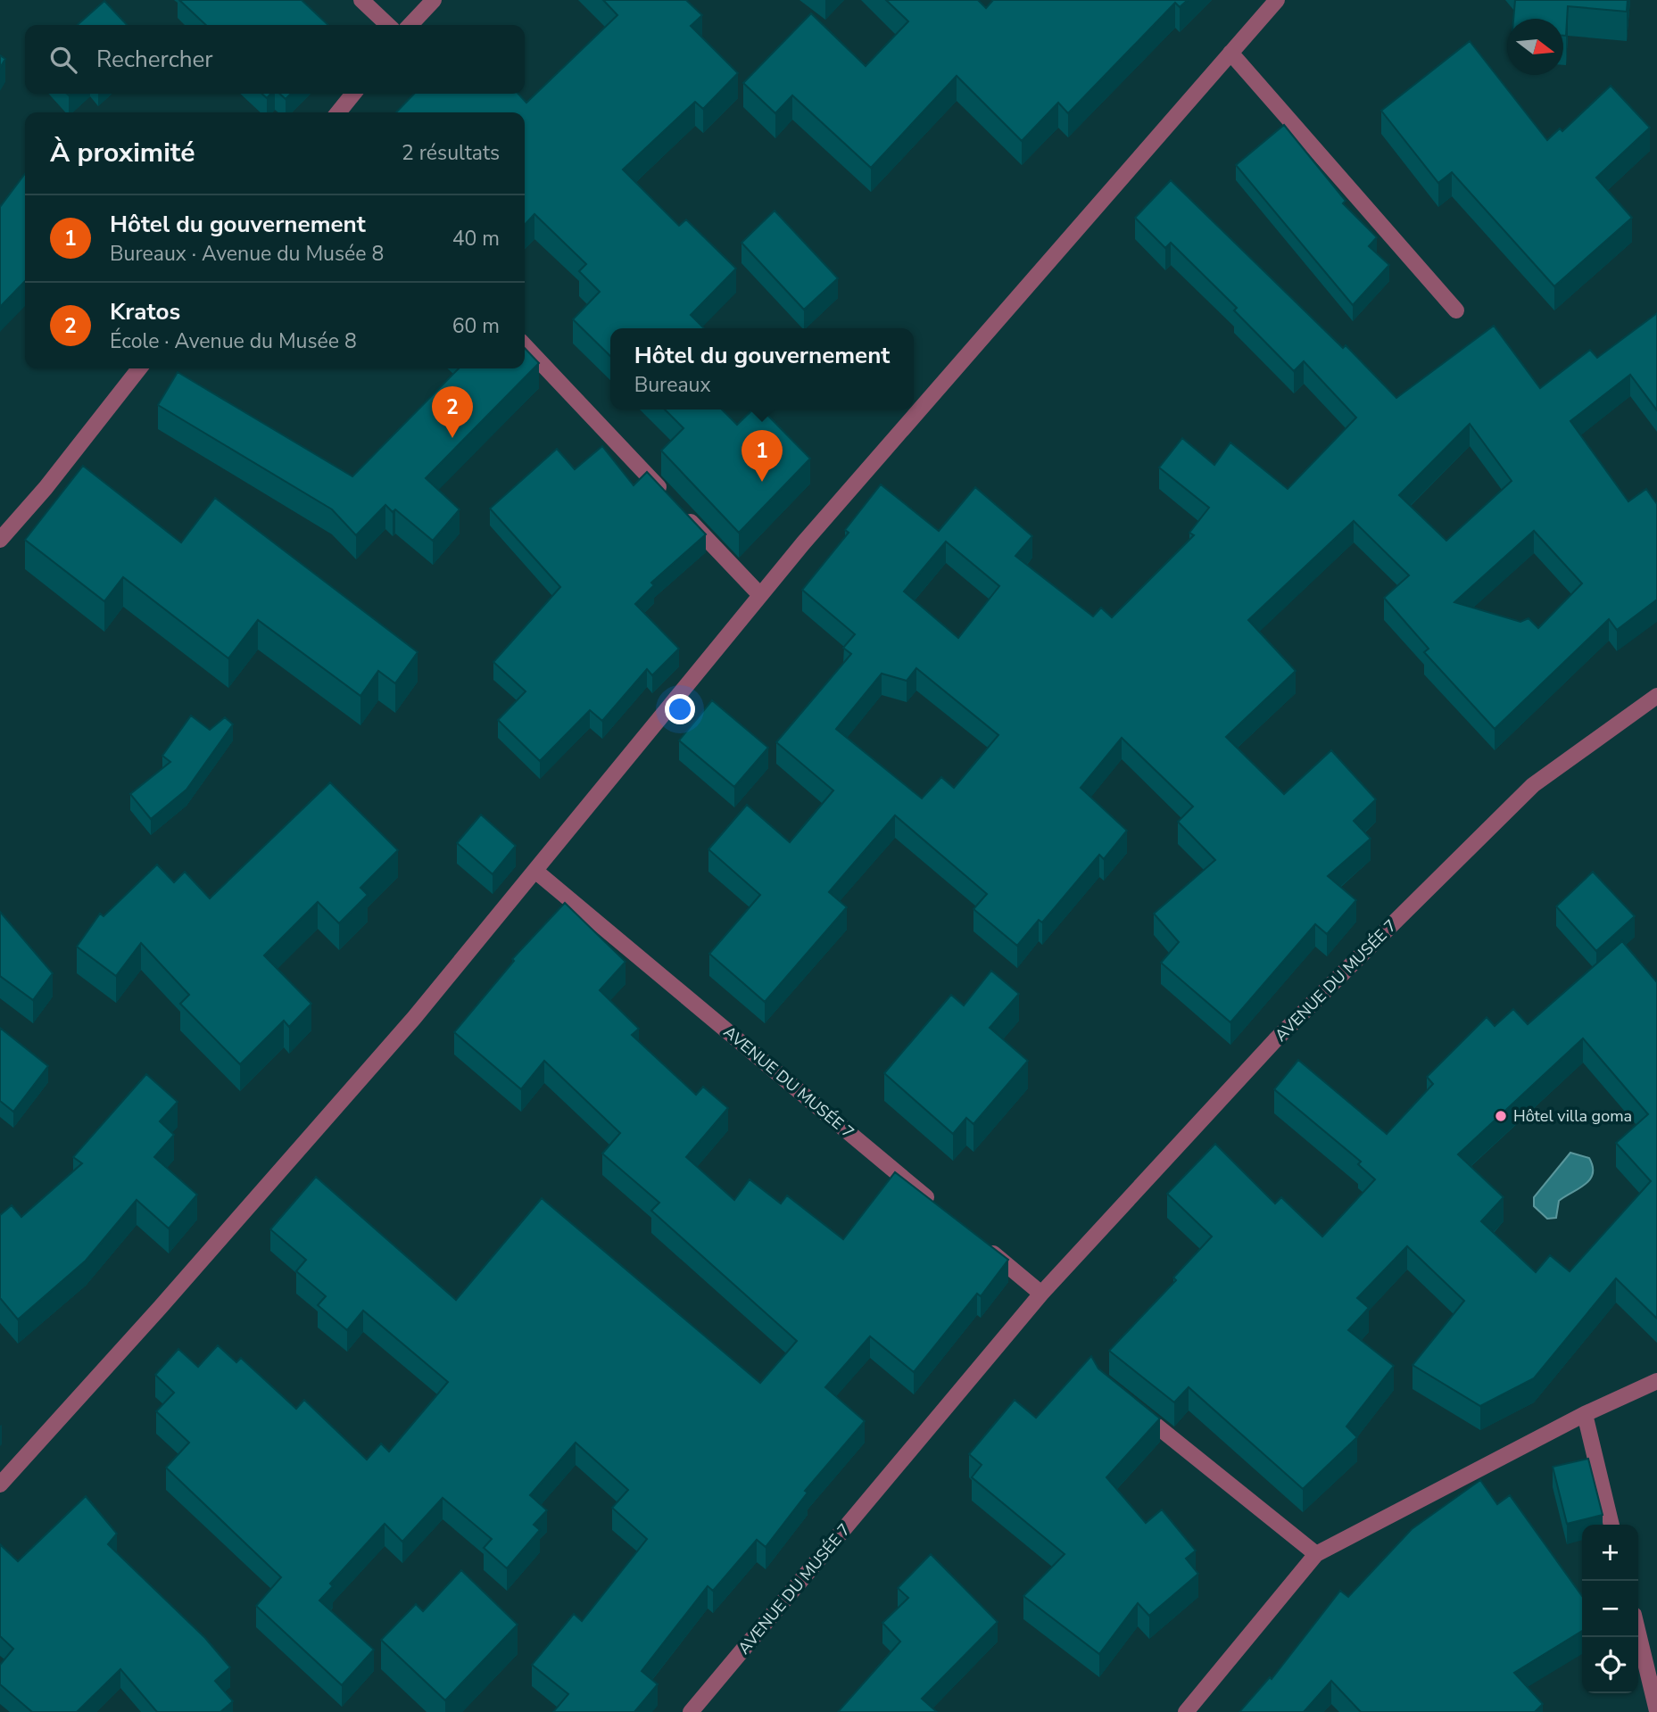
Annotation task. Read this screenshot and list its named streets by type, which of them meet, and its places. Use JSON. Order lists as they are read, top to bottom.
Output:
{
  "streets": {
    "street": ["AVENUE DU MUSÉE 7"]
  },
  "places": ["Hôtel villa goma"],
  "north": "right",
  "page": {
    "search": "Rechercher",
    "heading": ["À proximité", "2 résultats"],
    "list": [
      {
        "mark": "1",
        "name": "Hôtel du gouvernement",
        "note": "Bureaux · Avenue du Musée 8",
        "value": "40 m"
      },
      {
        "mark": "2",
        "name": "Kratos",
        "note": "École · Avenue du Musée 8",
        "value": "60 m"
      }
    ],
    "popup": ["Hôtel du gouvernement", "Bureaux"],
    "pins": ["2", "1"],
    "map_buttons": ["+", "−"]
  }
}
